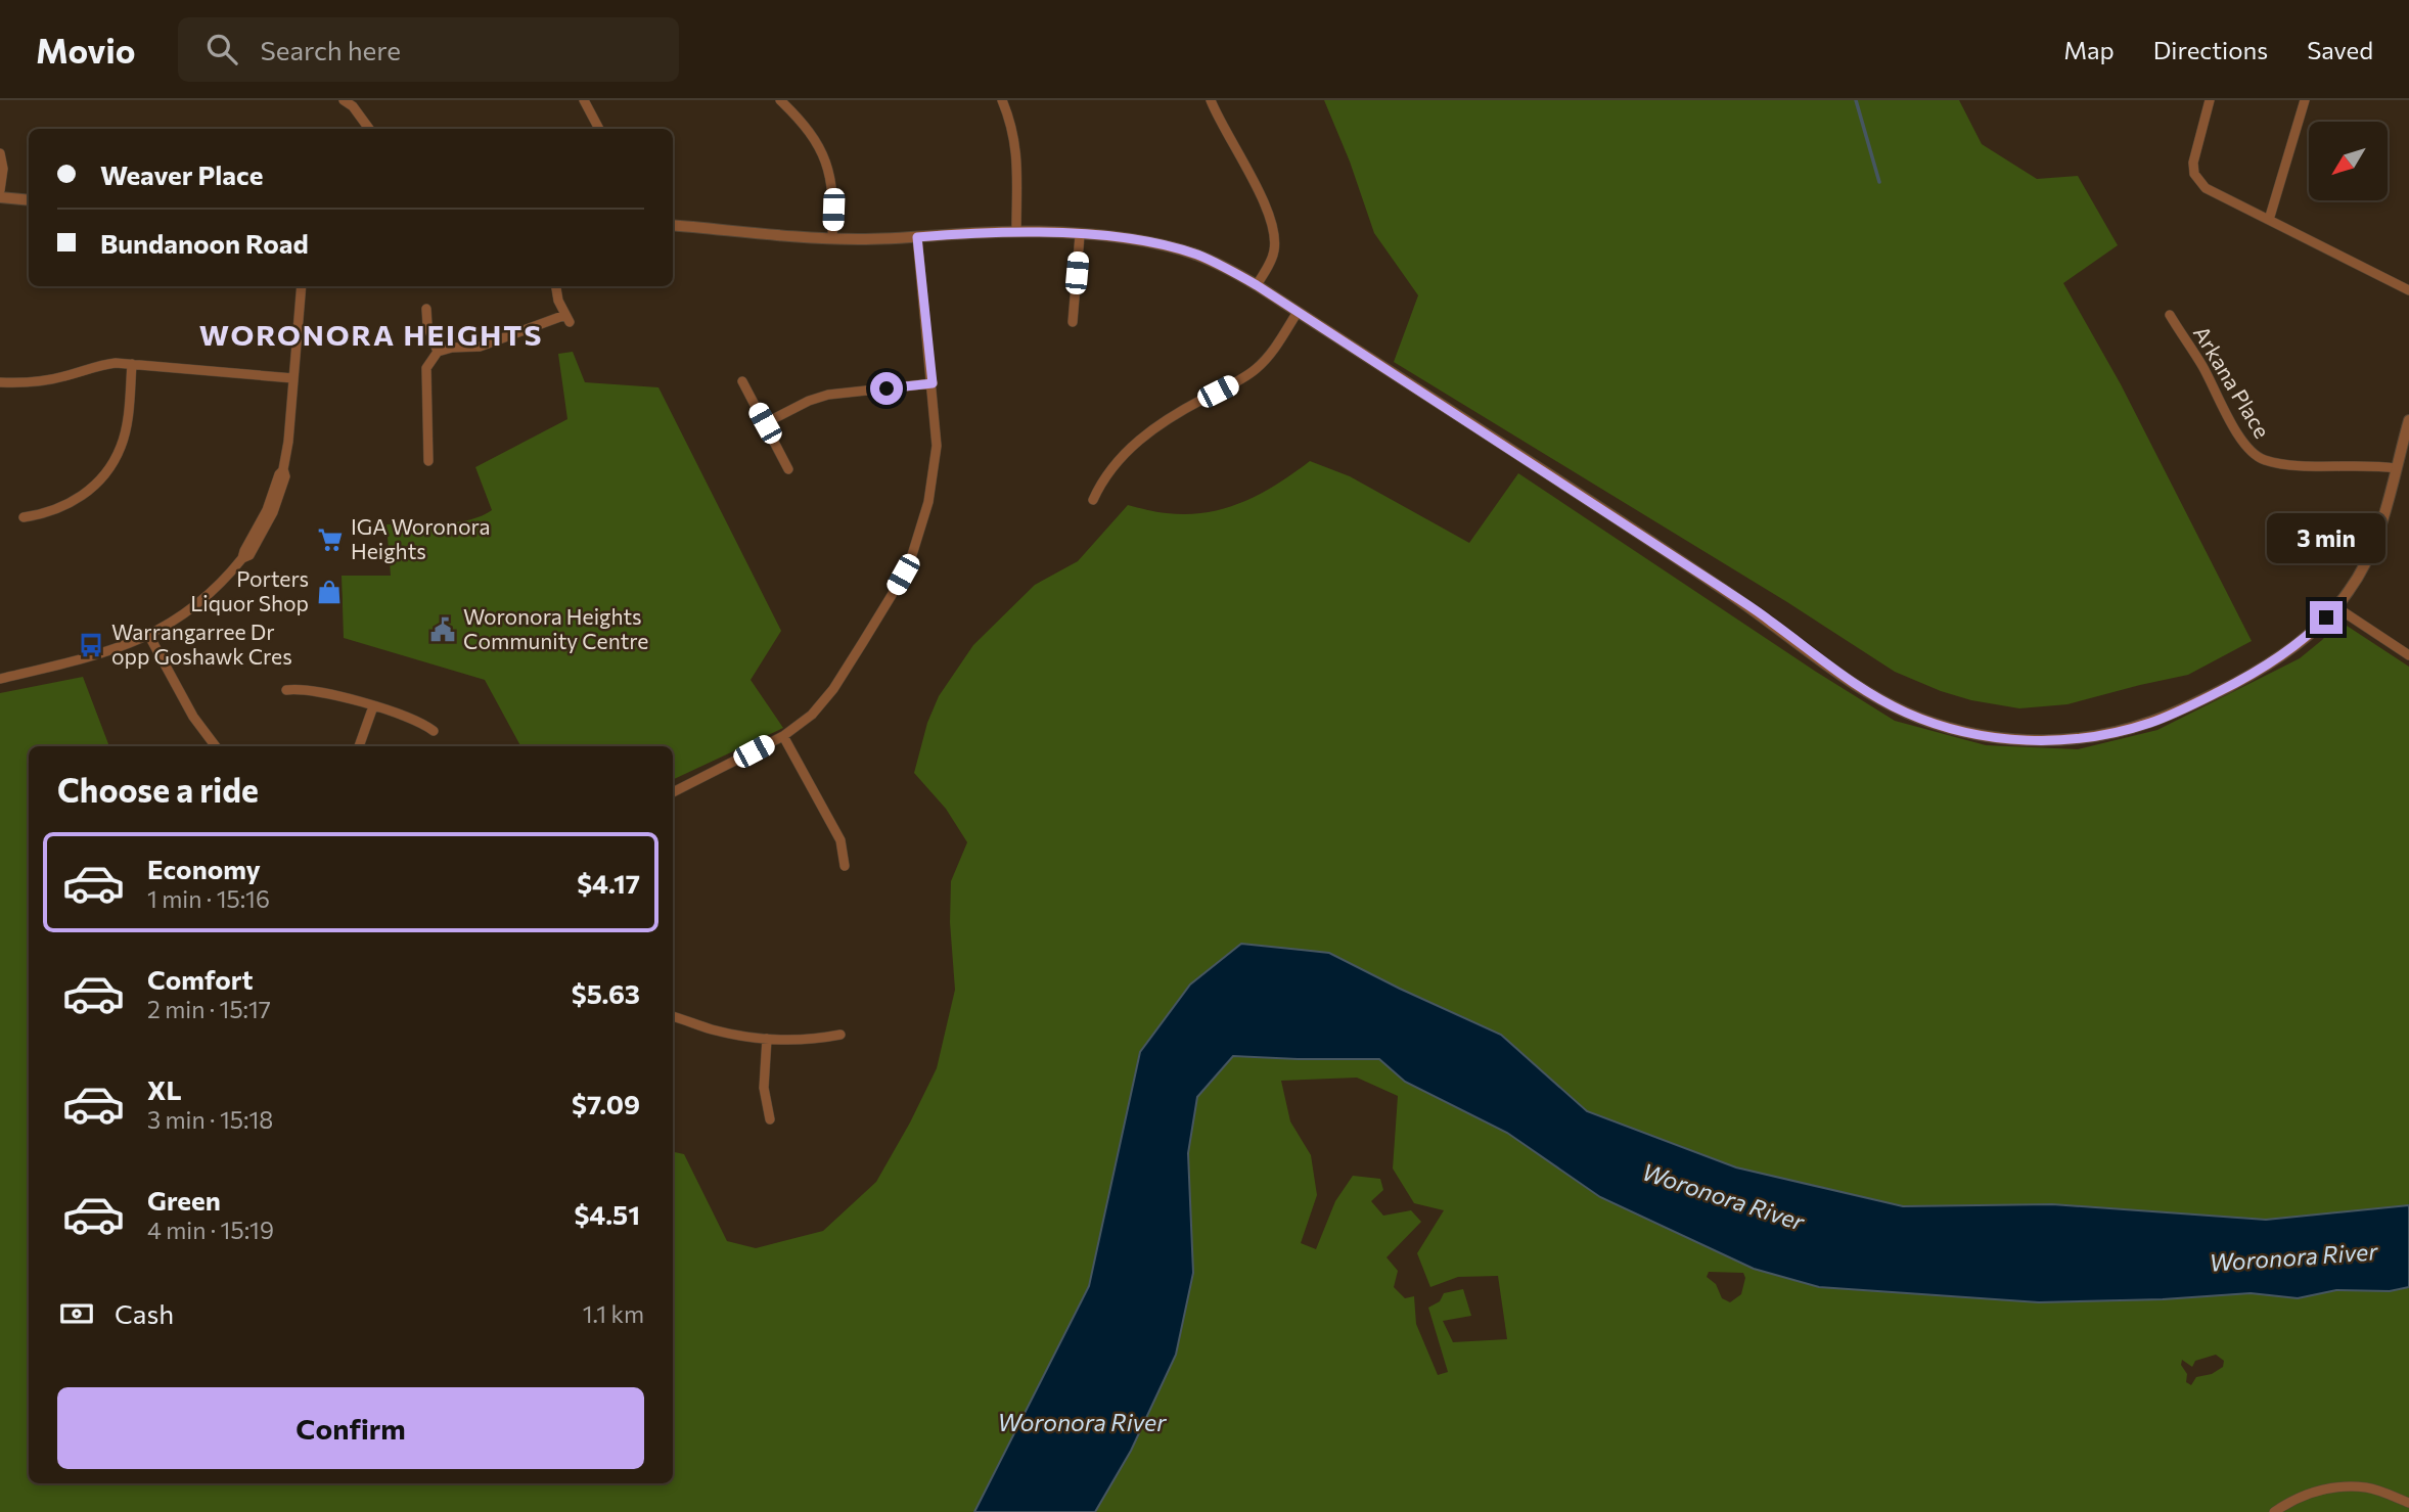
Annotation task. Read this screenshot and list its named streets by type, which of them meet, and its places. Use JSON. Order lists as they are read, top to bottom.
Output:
{
  "streets": {
    "street": ["Arkana Place"]
  },
  "districts": ["WORONORA HEIGHTS"],
  "water": ["Woronora River"],
  "places": {
    "supermarket": ["IGA Woronora Heights"],
    "shop": ["Porters Liquor Shop"],
    "public building": ["Woronora Heights Community Centre"],
    "bus stop": ["Warrangarree Dr opp Goshawk Cres"]
  },
  "north": "bottom left",
  "page": {
    "header": "Movio",
    "search": "Search here",
    "nav": ["Map", "Directions", "Saved"],
    "banner": ["Weaver Place", "Bundanoon Road"],
    "bubble": "3 min",
    "heading": "Choose a ride",
    "list": [
      {
        "name": "Economy",
        "note": "1 min · 15:16",
        "value": "$4.17"
      },
      {
        "name": "Comfort",
        "note": "2 min · 15:17",
        "value": "$5.63"
      },
      {
        "name": "XL",
        "note": "3 min · 15:18",
        "value": "$7.09"
      },
      {
        "name": "Green",
        "note": "4 min · 15:19",
        "value": "$4.51"
      }
    ],
    "pay": ["Cash", "1.1 km"],
    "buttons": "Confirm"
  }
}
